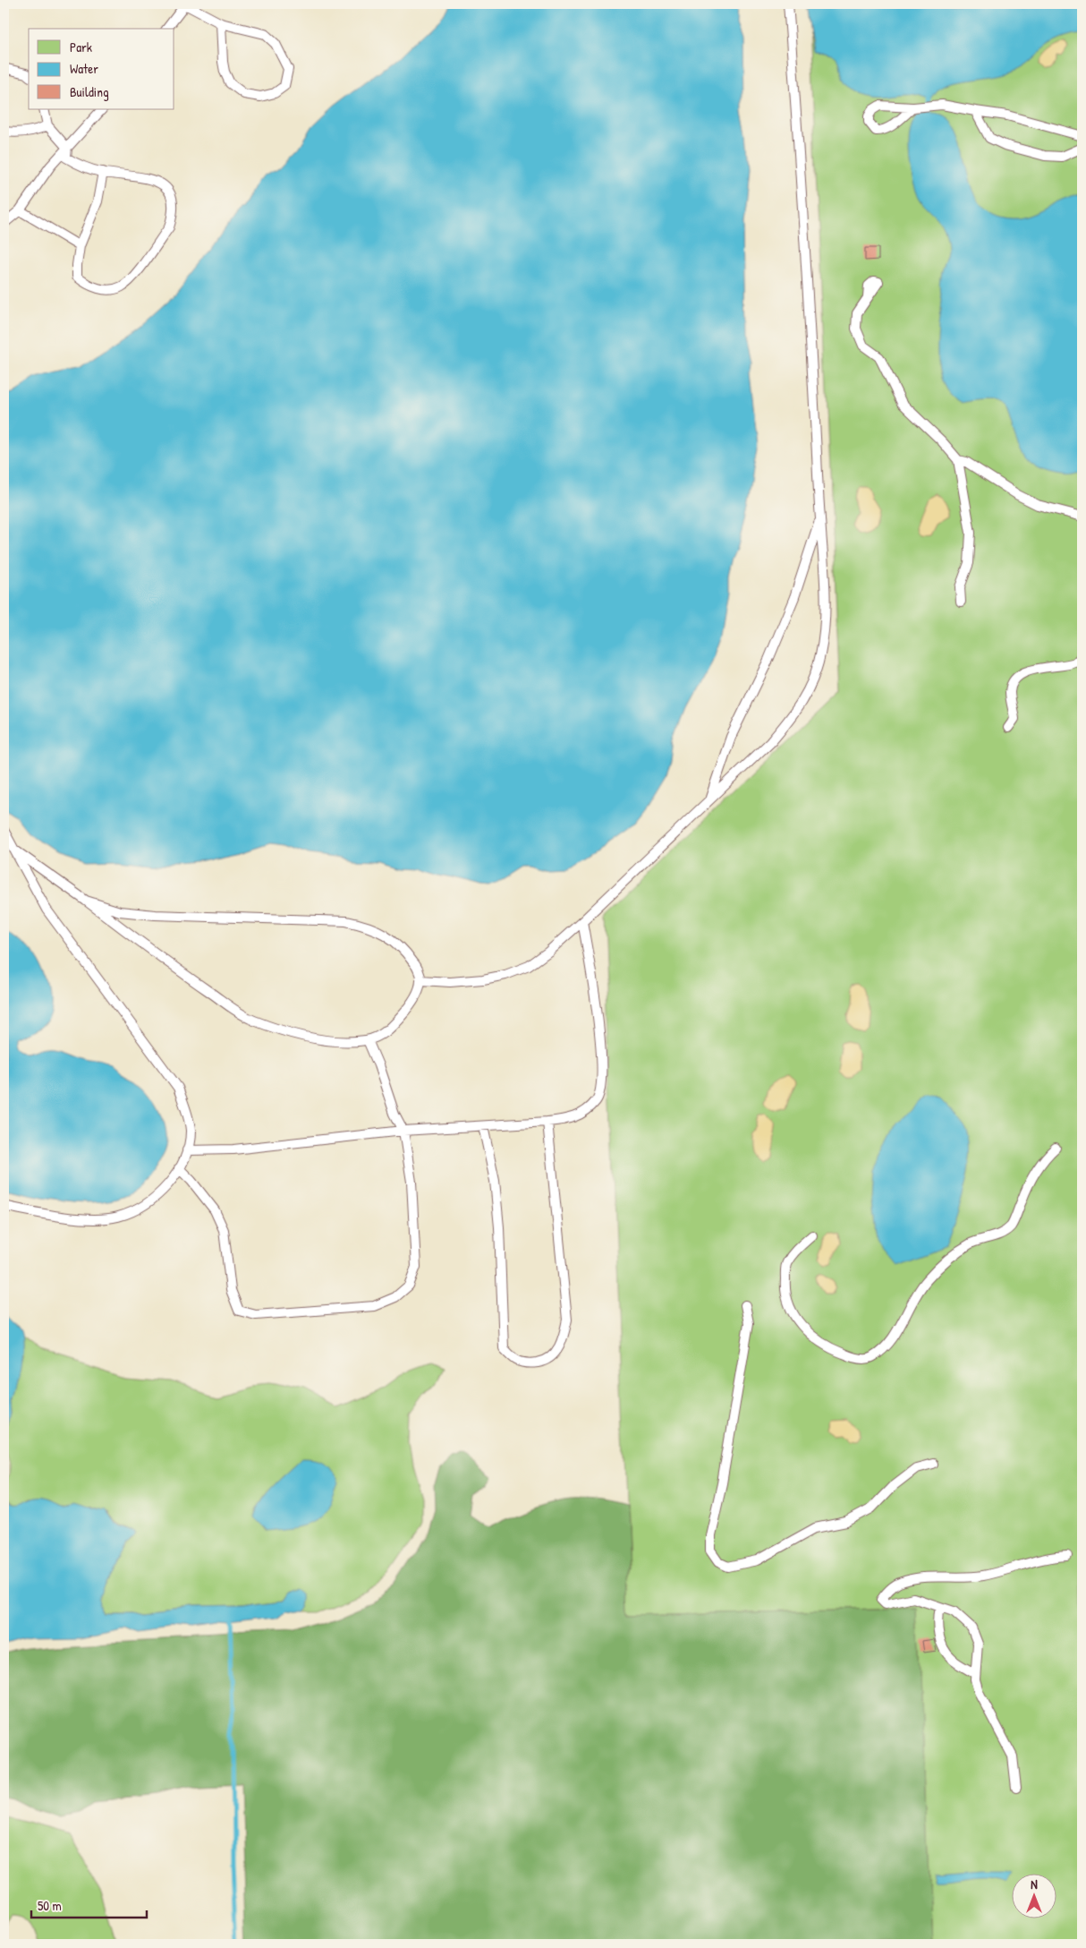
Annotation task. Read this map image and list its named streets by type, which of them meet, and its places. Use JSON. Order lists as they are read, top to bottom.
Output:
{
  "legend": ["Park", "Water", "Building"],
  "scale_bar": "50 m",
  "north": "top"
}
